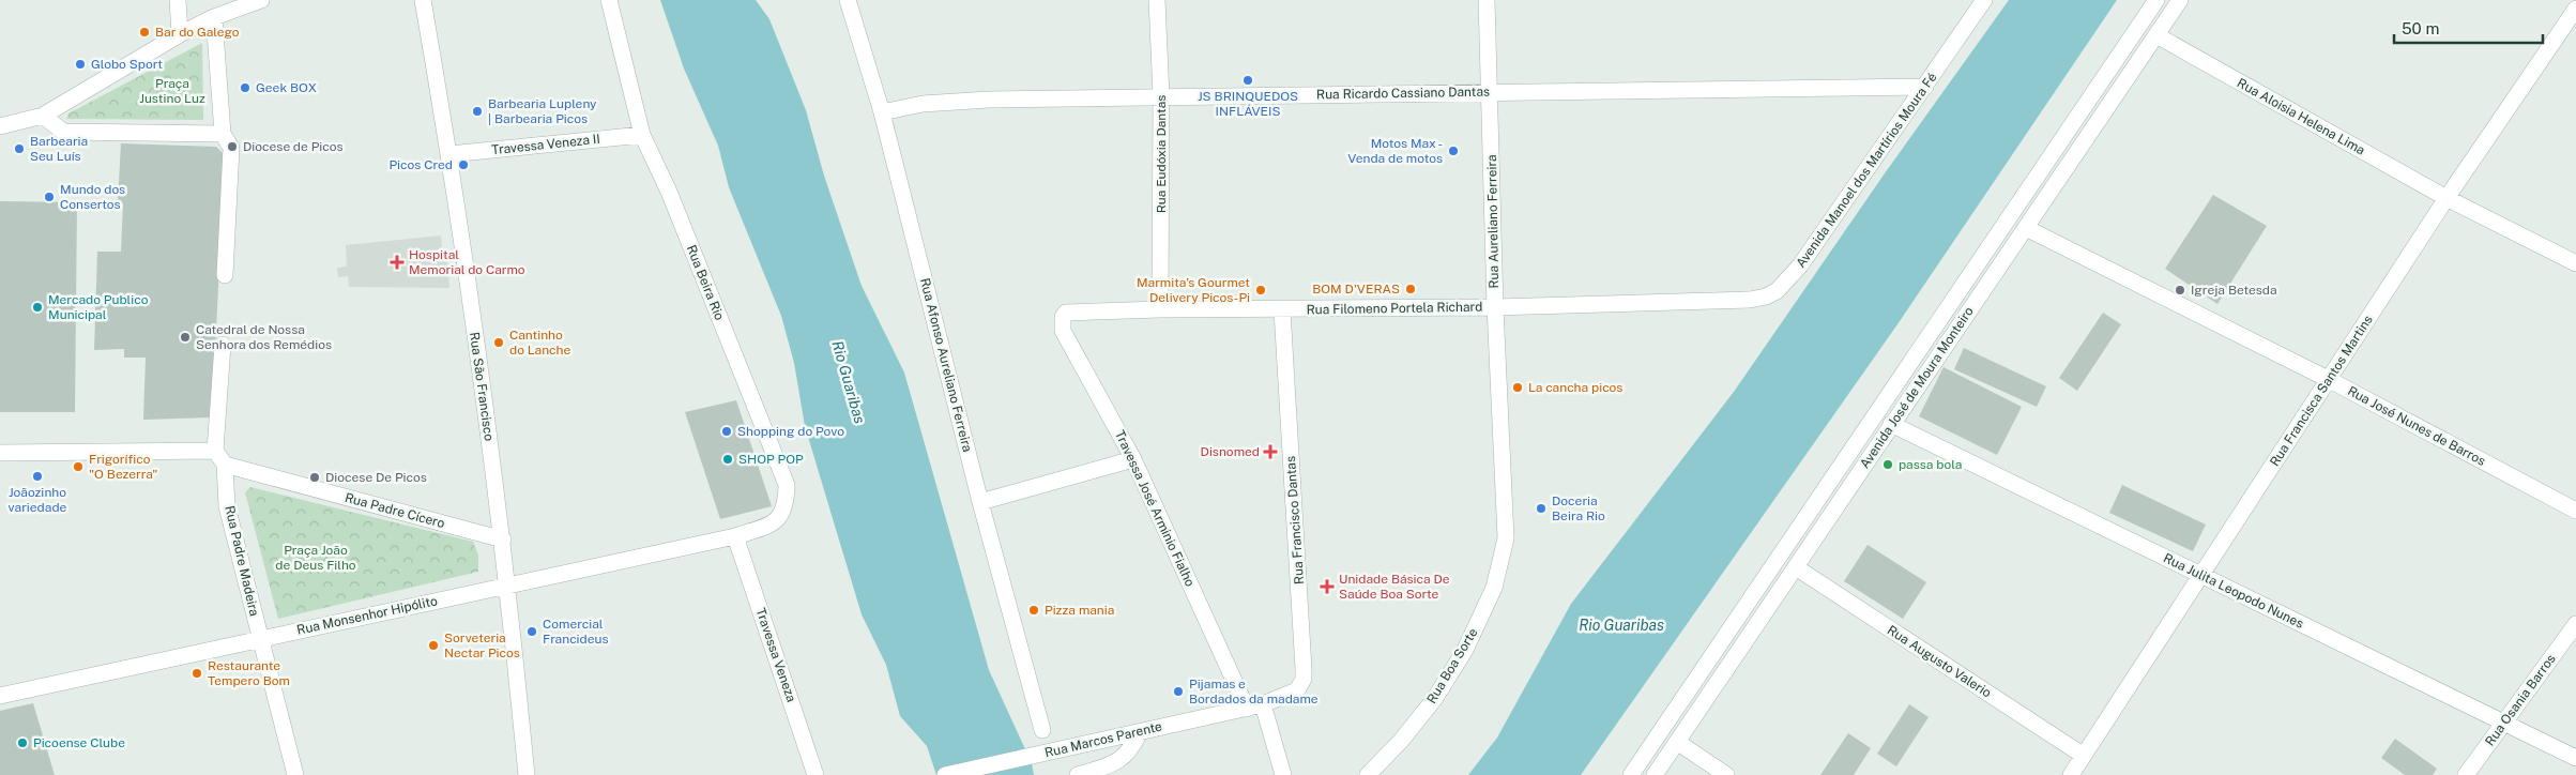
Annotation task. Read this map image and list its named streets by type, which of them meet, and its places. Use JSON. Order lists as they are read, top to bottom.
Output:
{
  "streets": {
    "street": [
      "Rua Ricardo Cassiano Dantas",
      "Rua Aloisia Helena Lima",
      "Travessa Veneza II",
      "Rua Eudóxia Dantas",
      "Avenida Manoel dos Martírios Moura Fé",
      "Rua Aureliano Ferreira",
      "Rua Beira Rio",
      "Rua Filomeno Portela Richard",
      "Rua Afonso Aureliano Ferreira",
      "Rua São Francisco",
      "Avenida José de Moura Monteiro",
      "Rua Francisca Santos Martins",
      "Rua José Nunes de Barros",
      "Travessa José Arminio Fialho",
      "Rua Padre Cícero",
      "Rua Francisco Dantas",
      "Rua Padre Madeira",
      "Rua Julita Leopodo Nunes",
      "Rua Monsenhor Hipólito",
      "Travessa Veneza",
      "Rua Augusto Valerio",
      "Rua Boa Sorte",
      "Rua Osania Barros",
      "Rua Marcos Parente"
    ]
  },
  "crossings": [
    ["Rua Ricardo Cassiano Dantas", "Rua Eudóxia Dantas"],
    ["Rua Ricardo Cassiano Dantas", "Avenida Manoel dos Martírios Moura Fé"],
    ["Rua Ricardo Cassiano Dantas", "Rua Aureliano Ferreira"],
    ["Rua Ricardo Cassiano Dantas", "Rua Afonso Aureliano Ferreira"],
    ["Rua Aloisia Helena Lima", "Avenida José de Moura Monteiro"],
    ["Rua Aloisia Helena Lima", "Rua Francisca Santos Martins"],
    ["Travessa Veneza II", "Rua Beira Rio"],
    ["Travessa Veneza II", "Rua São Francisco"],
    ["Rua Eudóxia Dantas", "Rua Filomeno Portela Richard"],
    ["Avenida Manoel dos Martírios Moura Fé", "Rua Filomeno Portela Richard"],
    ["Rua Aureliano Ferreira", "Rua Filomeno Portela Richard"],
    ["Rua Aureliano Ferreira", "Rua Boa Sorte"],
    ["Rua Beira Rio", "Rua Monsenhor Hipólito"],
    ["Rua Beira Rio", "Travessa Veneza"],
    ["Rua Filomeno Portela Richard", "Travessa José Arminio Fialho"],
    ["Rua Filomeno Portela Richard", "Rua Francisco Dantas"],
    ["Rua São Francisco", "Rua Padre Cícero"],
    ["Rua São Francisco", "Rua Monsenhor Hipólito"],
    ["Avenida José de Moura Monteiro", "Rua José Nunes de Barros"],
    ["Avenida José de Moura Monteiro", "Rua Julita Leopodo Nunes"],
    ["Avenida José de Moura Monteiro", "Rua Augusto Valerio"],
    ["Rua Francisca Santos Martins", "Rua José Nunes de Barros"],
    ["Rua Francisca Santos Martins", "Rua Julita Leopodo Nunes"],
    ["Rua Francisca Santos Martins", "Rua Augusto Valerio"],
    ["Travessa José Arminio Fialho", "Rua Francisco Dantas"],
    ["Travessa José Arminio Fialho", "Rua Marcos Parente"],
    ["Rua Padre Cícero", "Rua Padre Madeira"],
    ["Rua Francisco Dantas", "Rua Marcos Parente"],
    ["Rua Padre Madeira", "Rua Monsenhor Hipólito"],
    ["Rua Julita Leopodo Nunes", "Rua Osania Barros"],
    ["Rua Monsenhor Hipólito", "Travessa Veneza"]
  ],
  "water": ["Rio Guaribas"],
  "parks": ["Praça Justino Luz", "Praça João de Deus Filho"],
  "places": {
    "other": [
      "Bar do Galego",
      "Globo Sport",
      "JS BRINQUEDOS INFLÁVEIS",
      "Geek BOX",
      "Barbearia Lupleny | Barbearia Picos",
      "Diocese de Picos",
      "Barbearia Seu Luís",
      "Motos Max - Venda de motos",
      "Picos Cred",
      "Mundo dos Consertos",
      "BOM D'VERAS",
      "Marmita’s Gourmet Delivery Picos-Pi",
      "Igreja Betesda",
      "Mercado Publico Municipal",
      "Catedral de Nossa Senhora dos Remédios",
      "Cantinho do Lanche",
      "La cancha picos",
      "Shopping do Povo",
      "SHOP POP",
      "passa bola",
      "Frigorífico \"O Bezerra\"",
      "Joãozinho variedade",
      "Diocese De Picos",
      "Doceria Beira Rio",
      "Pizza mania",
      "Comercial Francideus",
      "Sorveteria Nectar Picos",
      "Restaurante Tempero Bom",
      "Pijamas e Bordados da madame",
      "Picoense Clube"
    ],
    "health": ["Hospital Memorial do Carmo", "Disnomed", "Unidade Básica De Saúde Boa Sorte"]
  },
  "scale_bar": "50 m"
}
